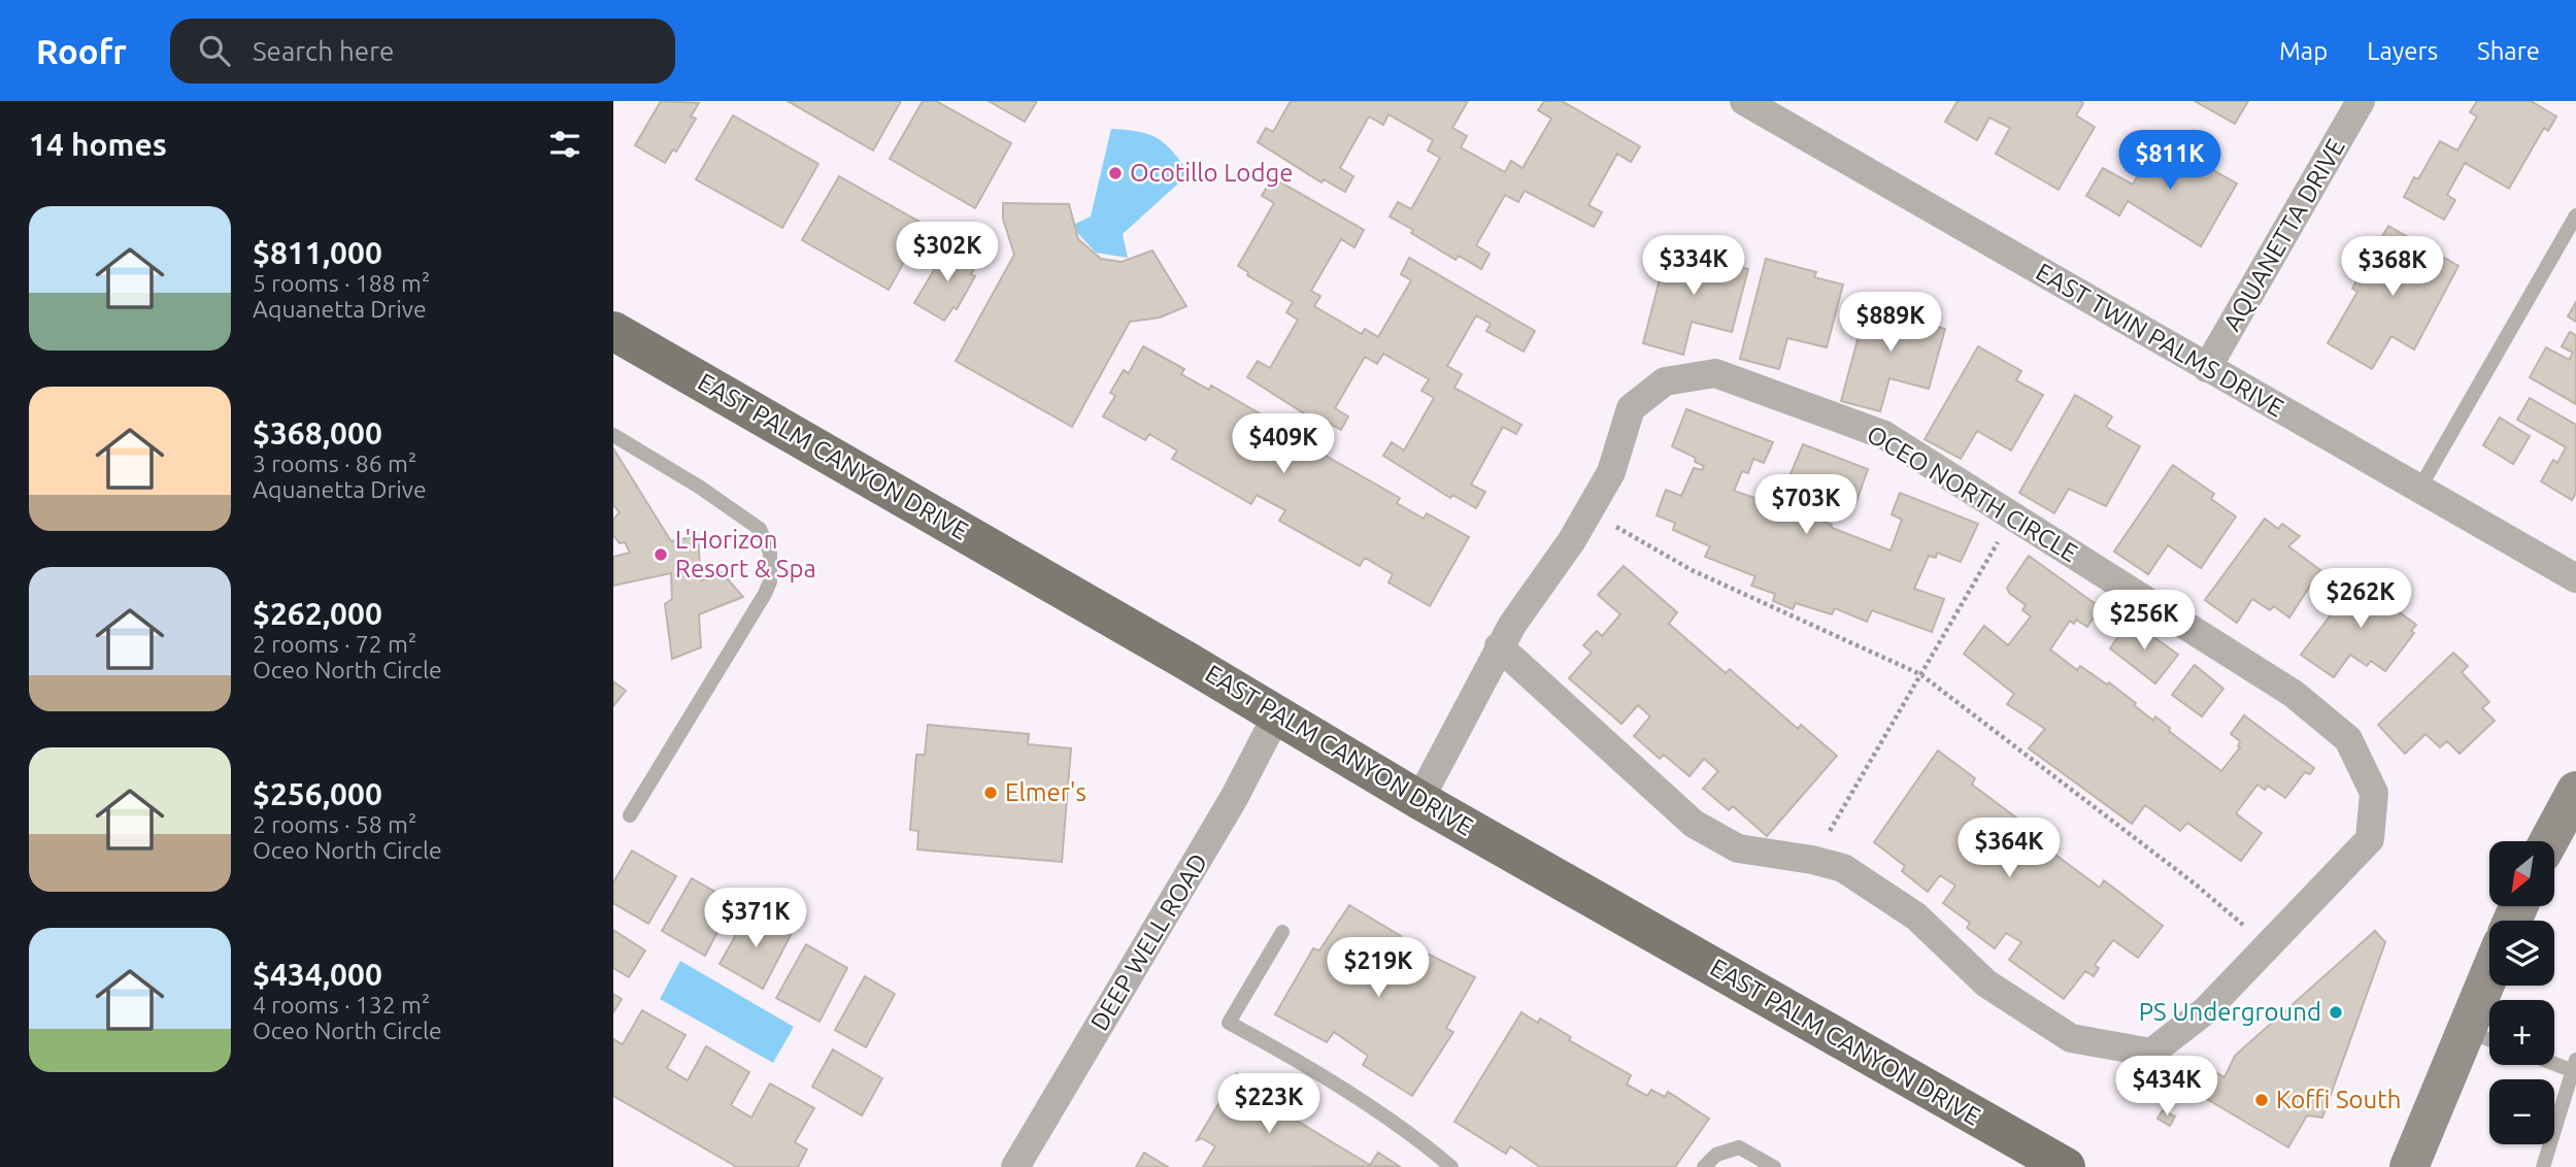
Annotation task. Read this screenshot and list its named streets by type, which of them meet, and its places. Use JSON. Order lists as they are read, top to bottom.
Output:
{
  "streets": {
    "main road": ["EAST PALM CANYON DRIVE"],
    "street": [
      "AQUANETTA DRIVE",
      "EAST TWIN PALMS DRIVE",
      "OCEO NORTH CIRCLE",
      "DEEP WELL ROAD"
    ]
  },
  "crossings": [
    ["AQUANETTA DRIVE", "EAST TWIN PALMS DRIVE"],
    ["EAST PALM CANYON DRIVE", "OCEO NORTH CIRCLE"],
    ["EAST PALM CANYON DRIVE", "DEEP WELL ROAD"]
  ],
  "places": [
    "Ocotillo Lodge",
    "L'Horizon Resort & Spa",
    "Elmer's",
    "PS Underground",
    "Koffi South"
  ],
  "north": "bottom left",
  "page": {
    "header": "Roofr",
    "search": "Search here",
    "nav": ["Map", "Layers", "Share"],
    "heading": "14 homes",
    "price": [
      "$811K",
      "$302K",
      "$334K",
      "$368K",
      "$889K",
      "$409K",
      "$703K",
      "$262K",
      "$256K",
      "$364K",
      "$371K",
      "$219K",
      "$434K",
      "$223K"
    ],
    "list": [
      {
        "name": "$811,000",
        "note": "5 rooms · 188 m² · Aquanetta Drive"
      },
      {
        "name": "$368,000",
        "note": "3 rooms · 86 m² · Aquanetta Drive"
      },
      {
        "name": "$262,000",
        "note": "2 rooms · 72 m² · Oceo North Circle"
      },
      {
        "name": "$256,000",
        "note": "2 rooms · 58 m² · Oceo North Circle"
      },
      {
        "name": "$434,000",
        "note": "4 rooms · 132 m² · Oceo North Circle"
      }
    ],
    "map_buttons": ["+", "−"]
  }
}
